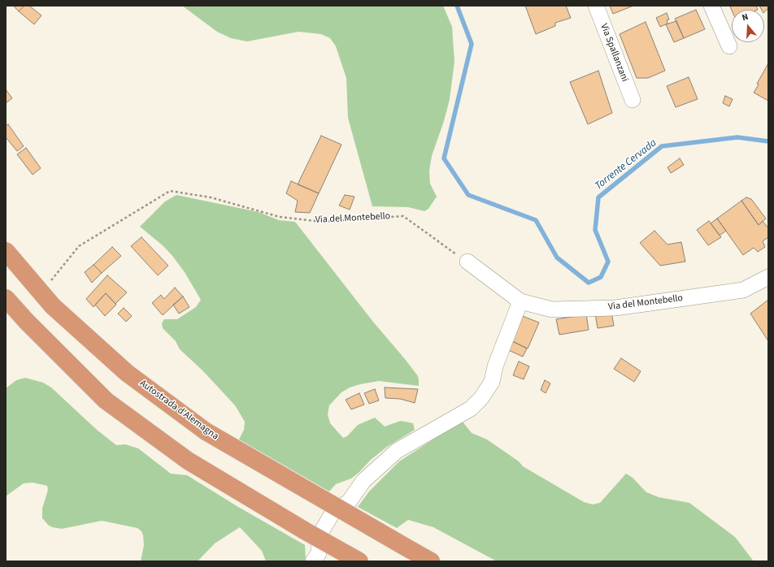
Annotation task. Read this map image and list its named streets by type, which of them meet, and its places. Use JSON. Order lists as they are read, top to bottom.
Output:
{
  "streets": {
    "highway": ["Autostrada d'Alemagna"],
    "street": ["Via Spallanzani", "Via del Montebello"]
  },
  "water": ["Torrente Cervada"],
  "north": "top"
}
